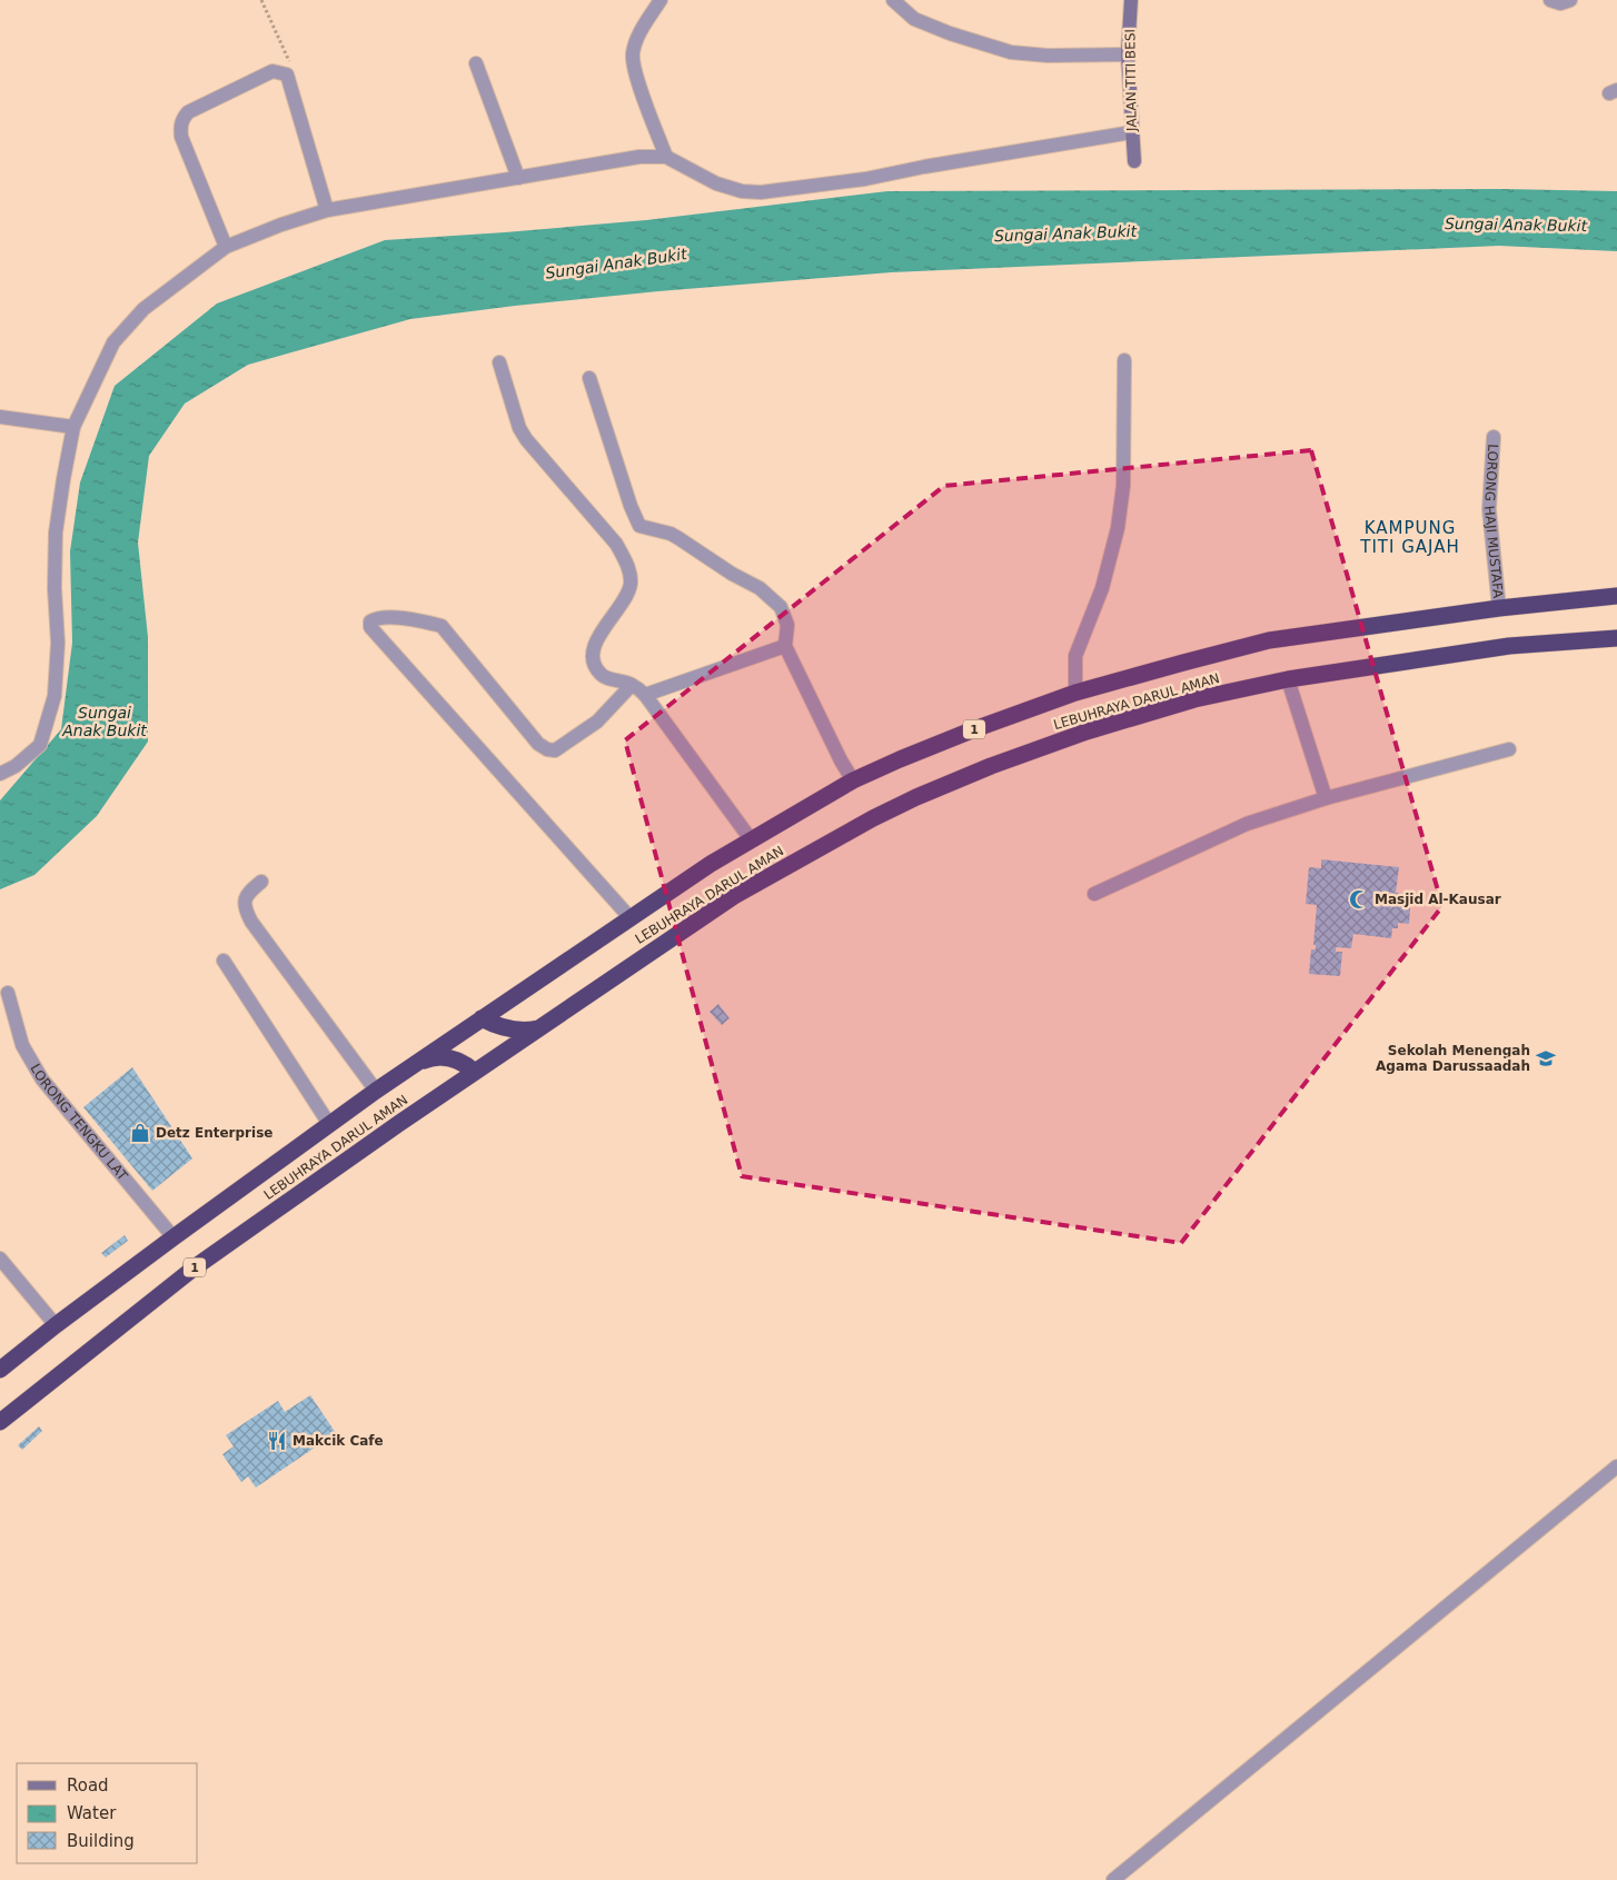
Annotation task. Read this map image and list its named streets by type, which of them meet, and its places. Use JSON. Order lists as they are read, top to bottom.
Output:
{
  "streets": {
    "highway": ["LEBUHRAYA DARUL AMAN", "1"],
    "street": ["JALAN TITI BESI", "LORONG HAJI MUSTAFA", "LORONG TENGKU LAT"]
  },
  "crossings": [
    ["LORONG HAJI MUSTAFA", "LEBUHRAYA DARUL AMAN"],
    ["LEBUHRAYA DARUL AMAN", "LORONG TENGKU LAT"]
  ],
  "districts": ["KAMPUNG TITI GAJAH"],
  "water": ["Sungai Anak Bukit"],
  "places": {
    "mosque": ["Masjid Al-Kausar"],
    "school or university": ["Sekolah Menengah Agama Darussaadah"],
    "shop": ["Detz Enterprise"],
    "restaurant": ["Makcik Cafe"]
  },
  "legend": ["Road", "Water", "Building"]
}
